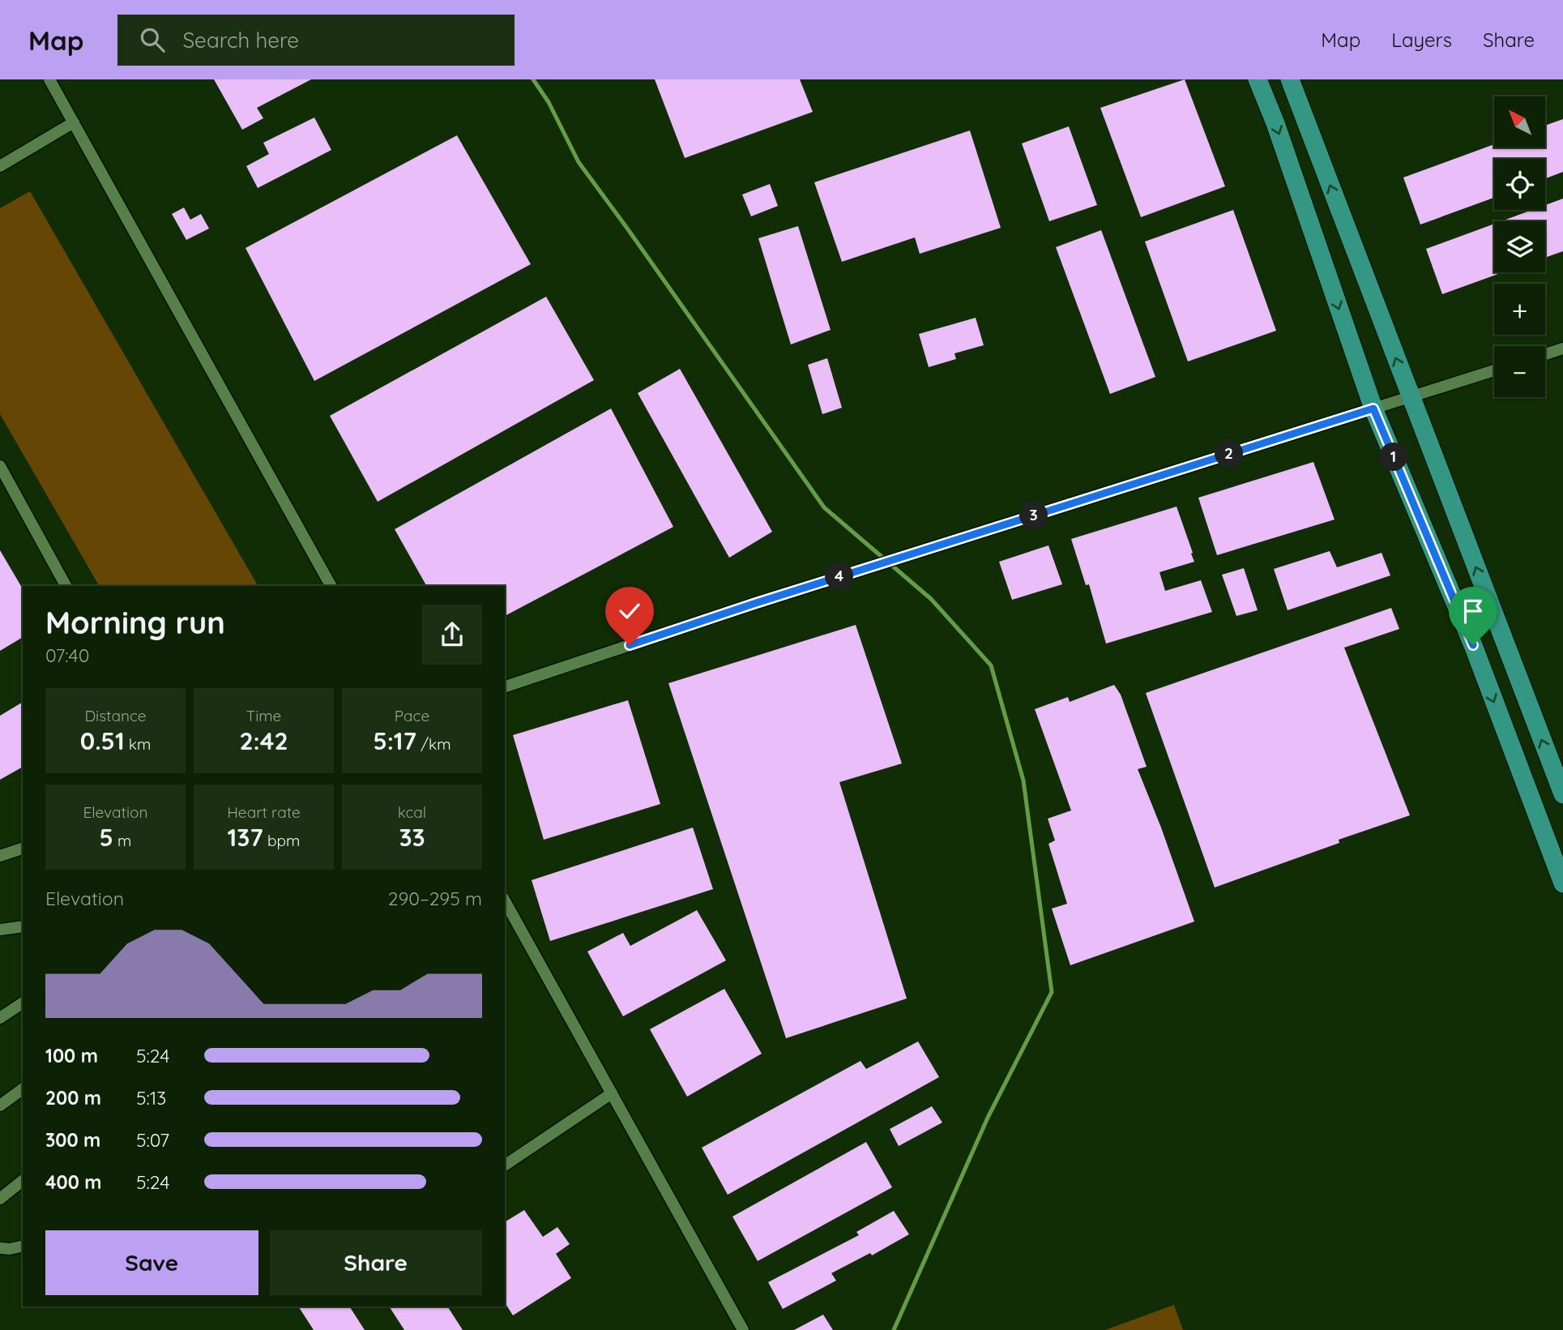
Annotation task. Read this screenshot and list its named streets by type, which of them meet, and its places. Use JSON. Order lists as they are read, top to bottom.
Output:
{
  "north": "top left",
  "page": {
    "header": "Map",
    "search": "Search here",
    "nav": ["Map", "Layers", "Share"],
    "map_buttons": ["+", "−"],
    "pins": [
      "2",
      "1",
      "3",
      "4"
    ],
    "heading": ["Morning run", "07:40"],
    "stats": [
      ["Distance", "0.51 km"],
      ["Time", "2:42"],
      ["Pace", "5:17 /km"],
      ["Elevation", "5 m"],
      ["Heart rate", "137 bpm"],
      ["kcal", "33"]
    ],
    "chart": ["Elevation", "290–295 m"],
    "list": [
      {
        "name": "100 m",
        "note": "5:24"
      },
      {
        "name": "200 m",
        "note": "5:13"
      },
      {
        "name": "300 m",
        "note": "5:07"
      },
      {
        "name": "400 m",
        "note": "5:24"
      }
    ],
    "buttons": ["Save", "Share"]
  }
}
